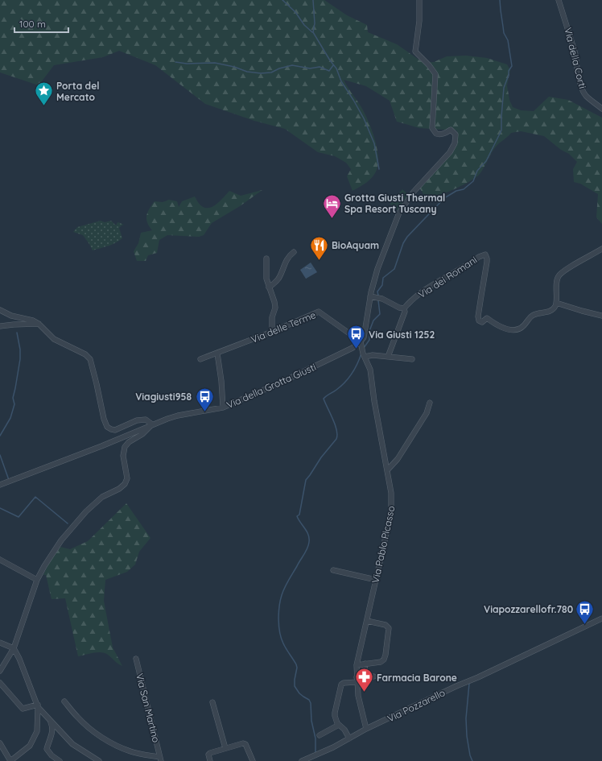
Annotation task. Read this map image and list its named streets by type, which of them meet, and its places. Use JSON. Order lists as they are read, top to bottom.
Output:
{
  "streets": {
    "street": [
      "Via della Corti",
      "Via dei Romani",
      "Via delle Terme",
      "Via della Grotta Giusti",
      "Via Pablo Picasso",
      "Via Pozzarello",
      "Via San Martino"
    ]
  },
  "crossings": [
    ["Via delle Terme", "Via della Grotta Giusti"],
    ["Via delle Terme", "Via Pablo Picasso"],
    ["Via della Grotta Giusti", "Via Pablo Picasso"],
    ["Via Pablo Picasso", "Via Pozzarello"]
  ],
  "places": {
    "place": ["Porta del Mercato"],
    "hotel": ["Grotta Giusti Thermal Spa Resort Tuscany"],
    "restaurant": ["BioAquam"],
    "bus stop": ["Via Giusti 1252", "Viagiusti958", "Viapozzarellofr.780"],
    "pharmacy": ["Farmacia Barone"]
  },
  "scale_bar": "100 m"
}
